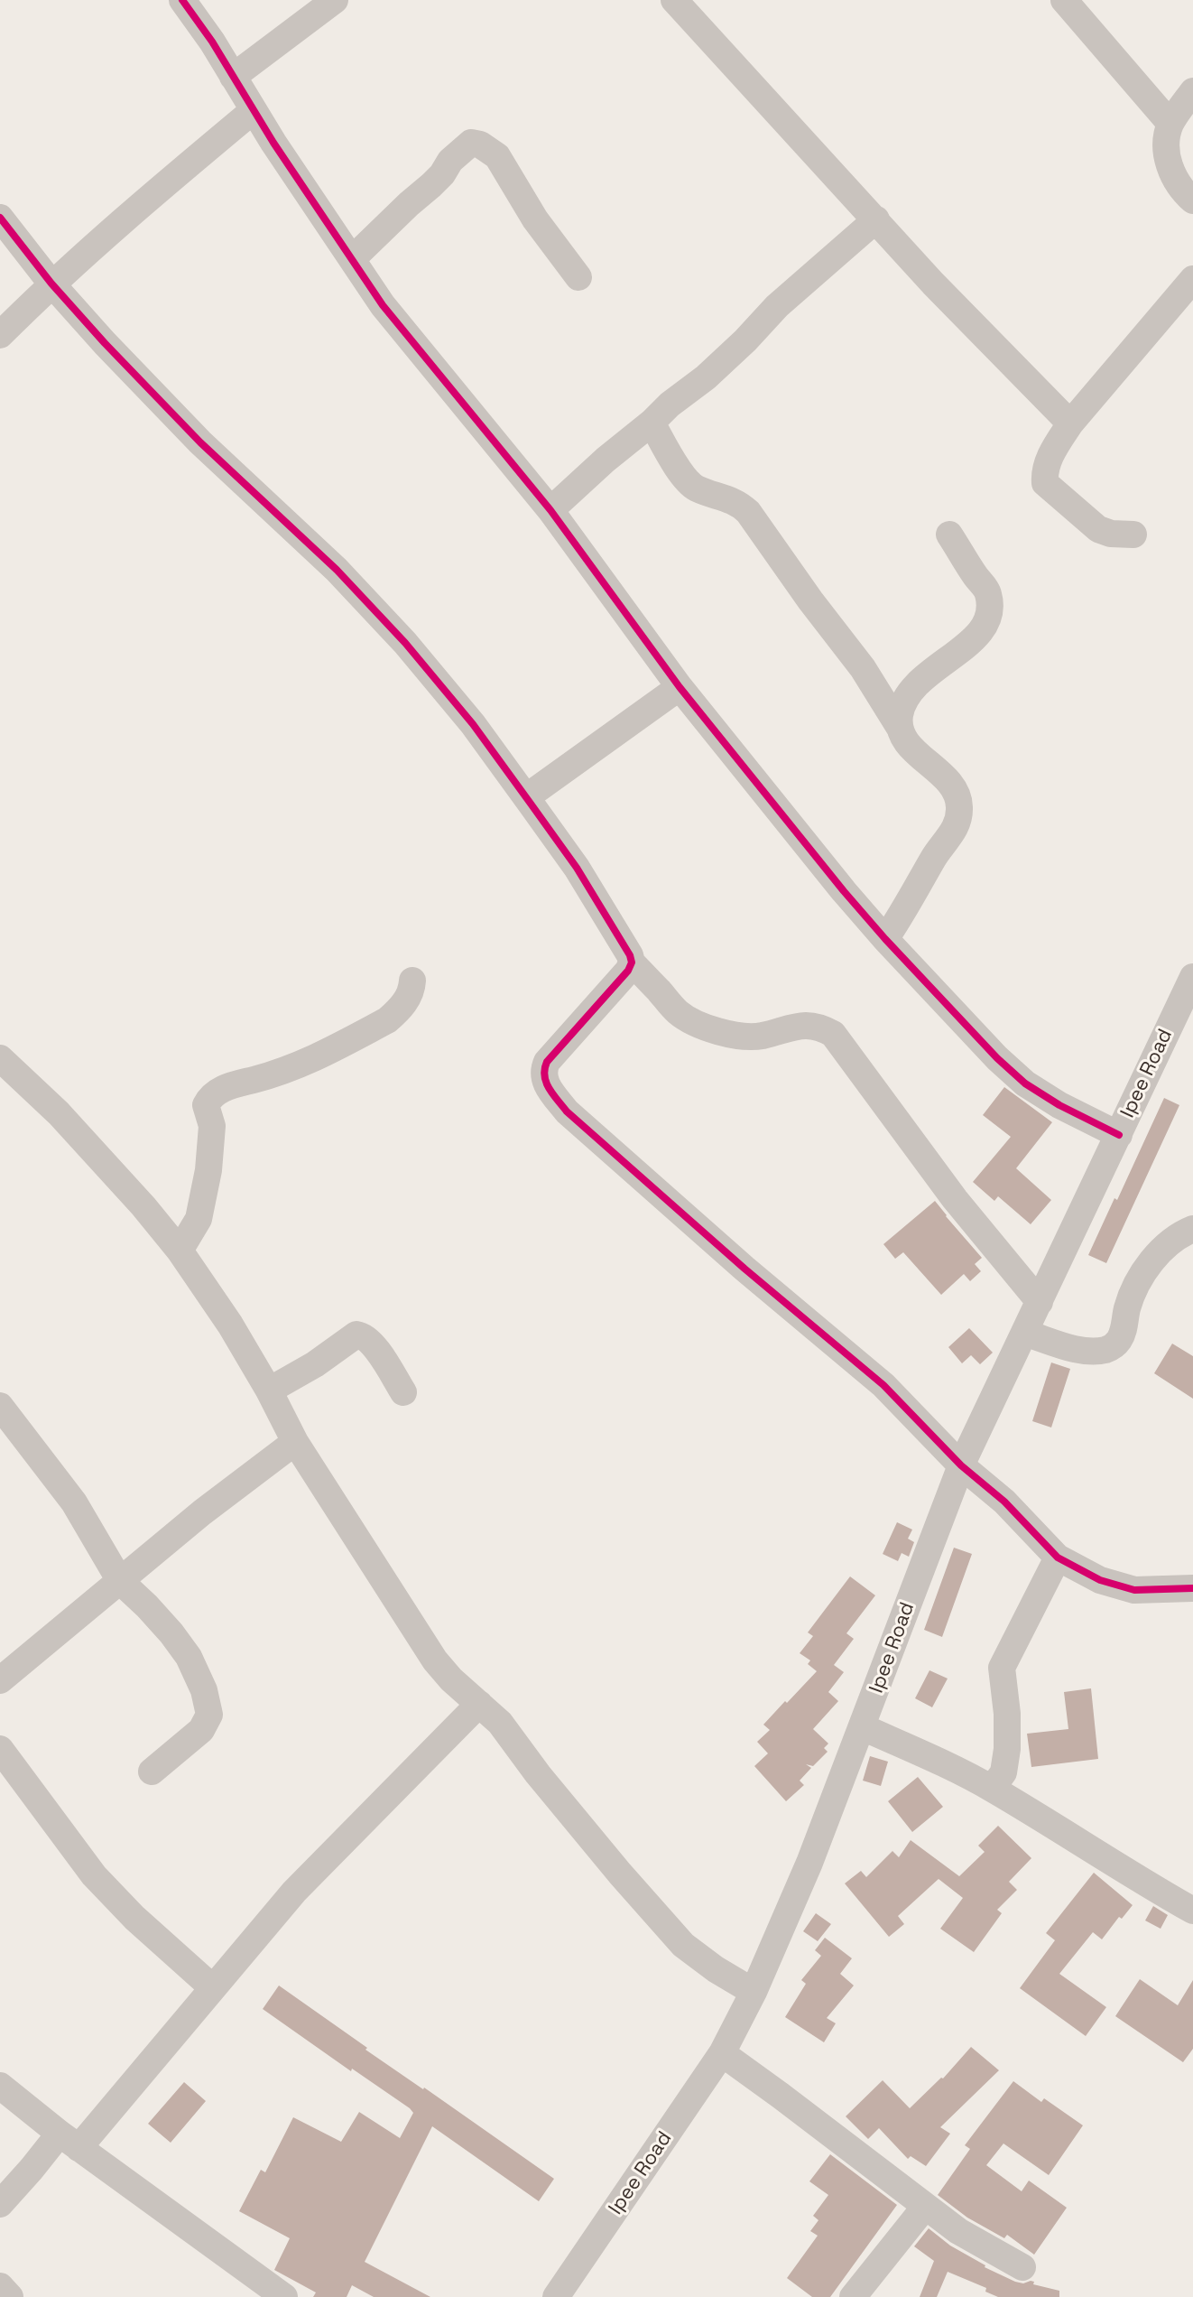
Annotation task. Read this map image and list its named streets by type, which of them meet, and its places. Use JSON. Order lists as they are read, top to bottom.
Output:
{
  "streets": {
    "street": ["Ipee Road"]
  }
}
